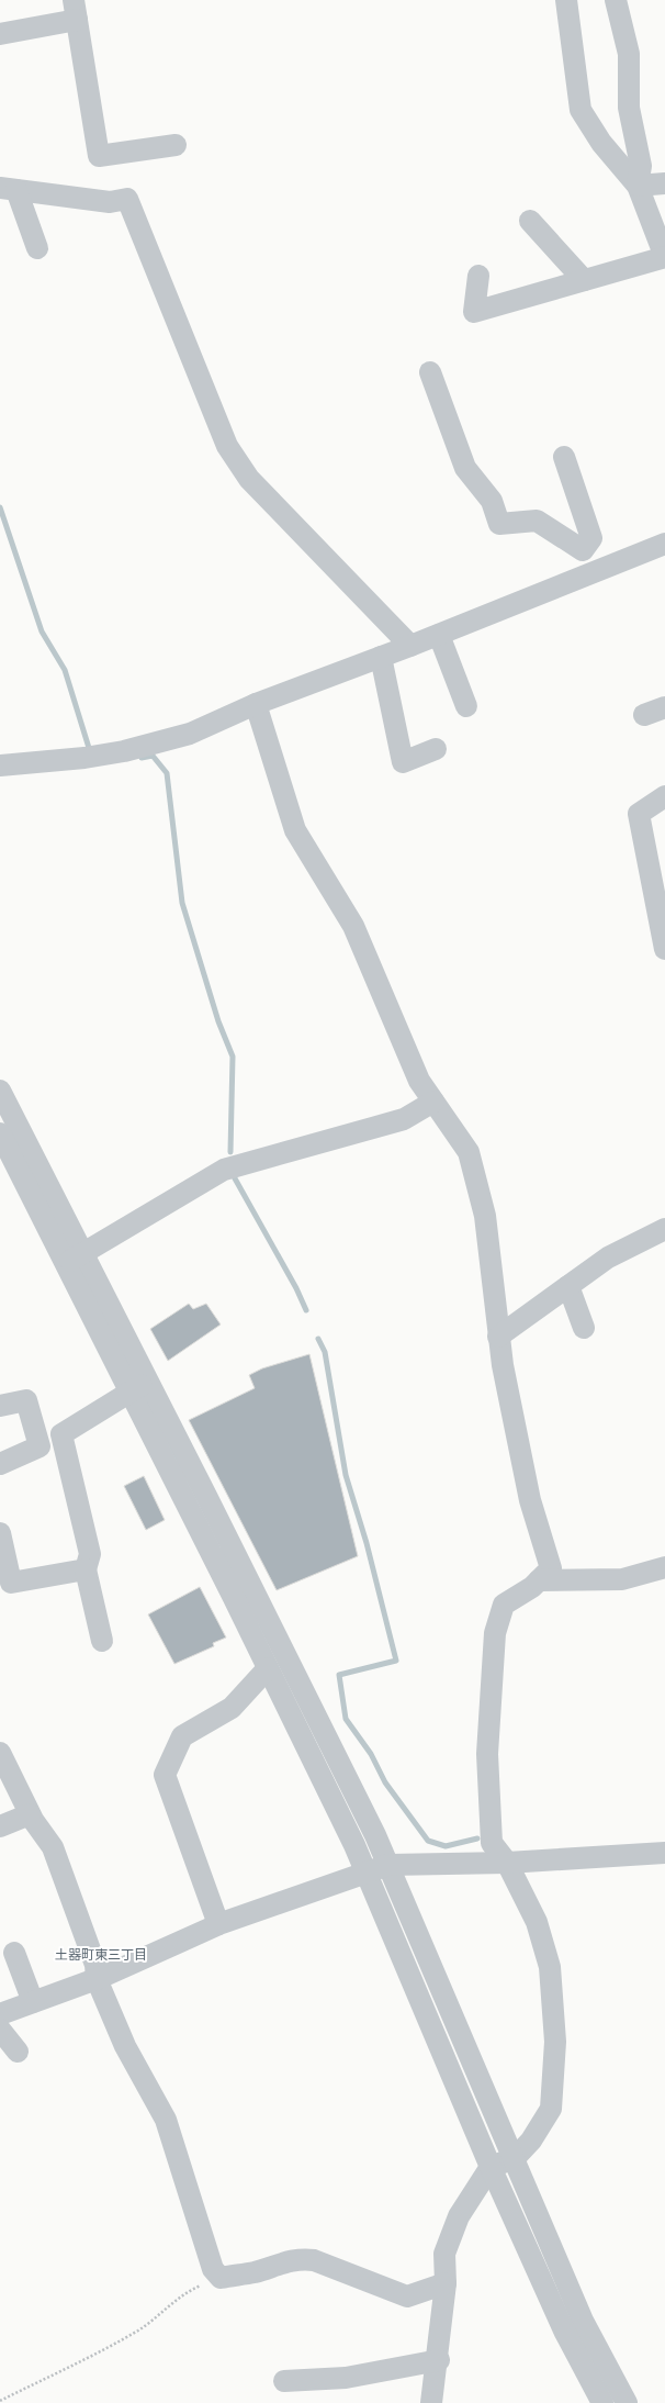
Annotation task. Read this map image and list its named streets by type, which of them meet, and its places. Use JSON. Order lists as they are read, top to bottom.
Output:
{
  "districts": ["土器町東三丁目"]
}
